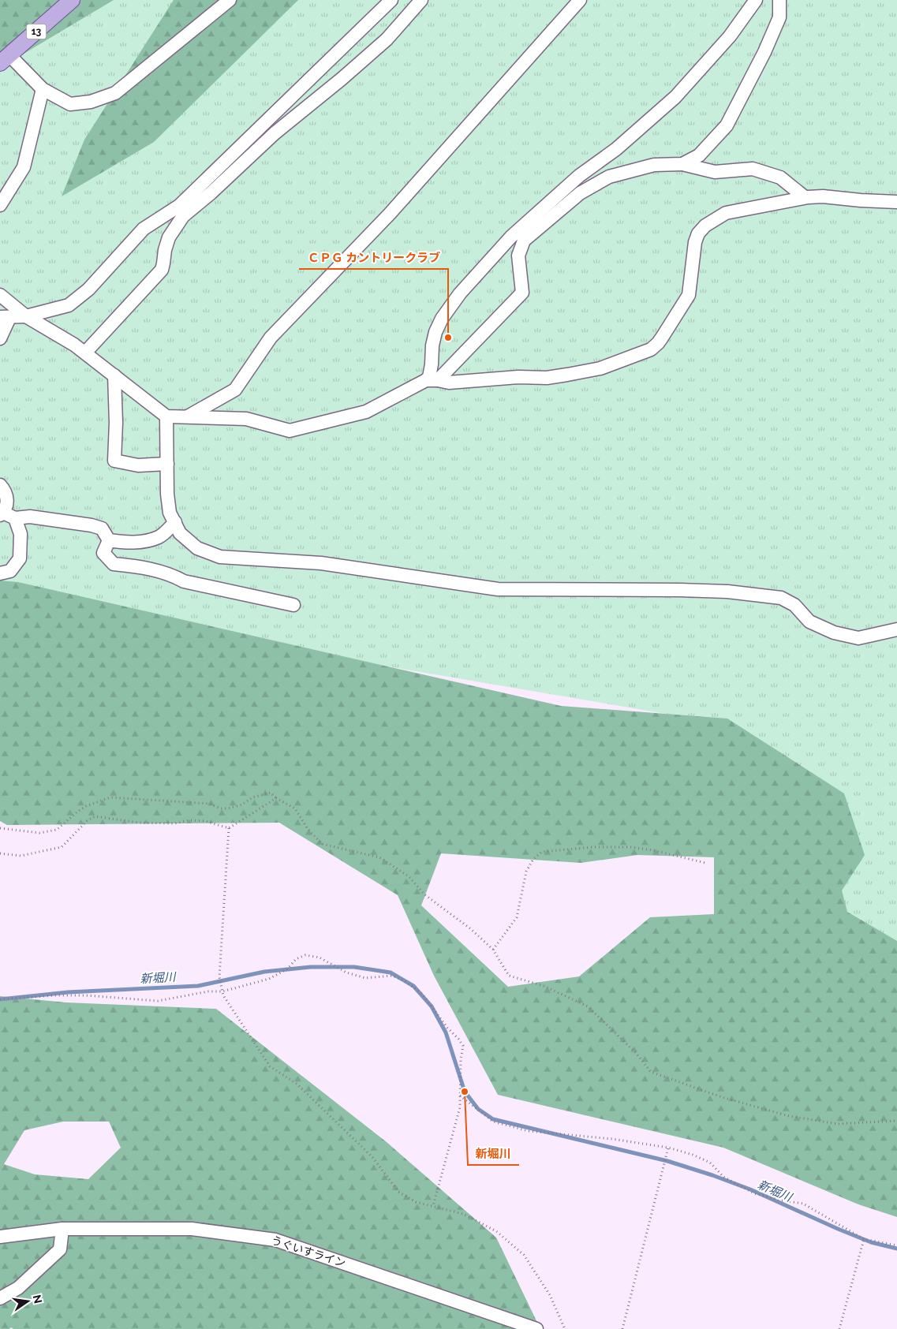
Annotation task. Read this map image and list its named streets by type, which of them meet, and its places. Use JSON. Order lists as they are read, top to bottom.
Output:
{
  "streets": {
    "main road": ["13"],
    "street": ["うぐいすライン"]
  },
  "water": ["新堀川"],
  "places": ["ＣＰＧ カントリークラブ", "新堀川"],
  "north": "right"
}
